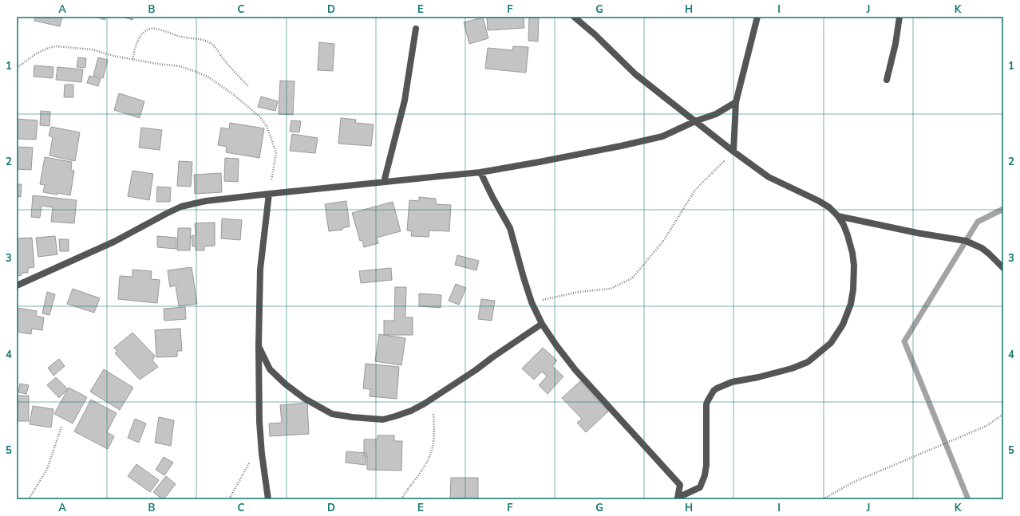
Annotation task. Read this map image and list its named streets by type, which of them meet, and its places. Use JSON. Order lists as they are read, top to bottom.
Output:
{
  "grid": {
    "columns": [
      "A",
      "B",
      "C",
      "D",
      "E",
      "F",
      "G",
      "H",
      "I",
      "J",
      "K"
    ],
    "rows": [
      "1",
      "2",
      "3",
      "4",
      "5"
    ]
  }
}
